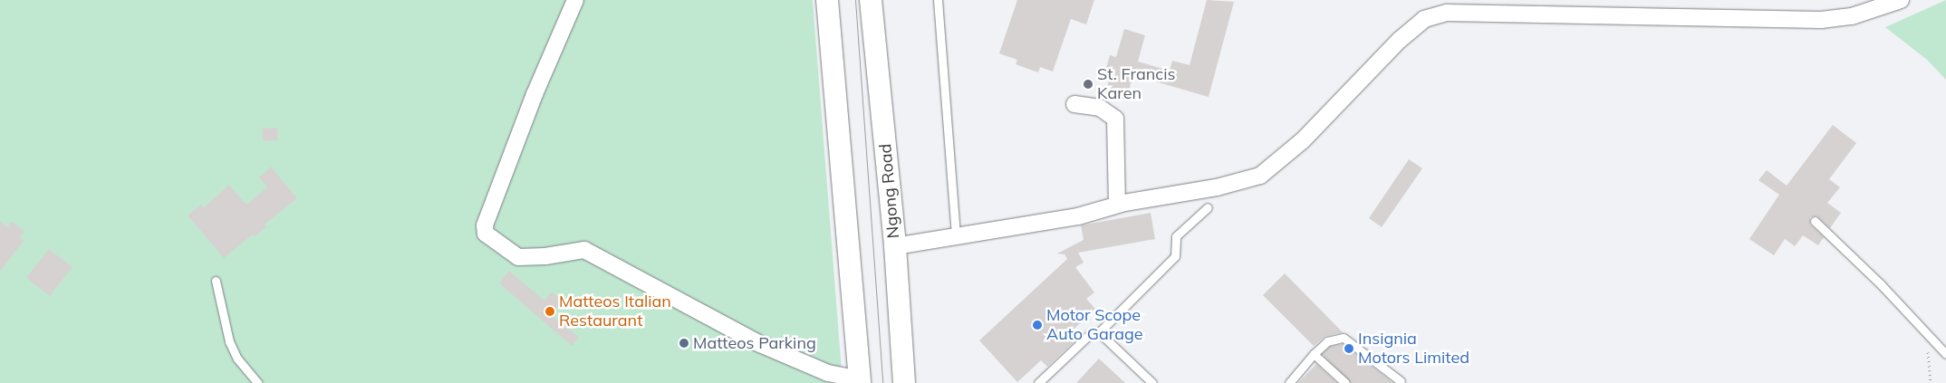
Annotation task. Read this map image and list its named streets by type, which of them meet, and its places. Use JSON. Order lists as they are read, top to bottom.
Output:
{
  "streets": {
    "main road": ["Ngong Road"]
  },
  "places": [
    "St. Francis Karen",
    "Matteos Italian Restaurant",
    "Motor Scope Auto Garage",
    "Matteos Parking",
    "Insignia Motors Limited"
  ]
}
